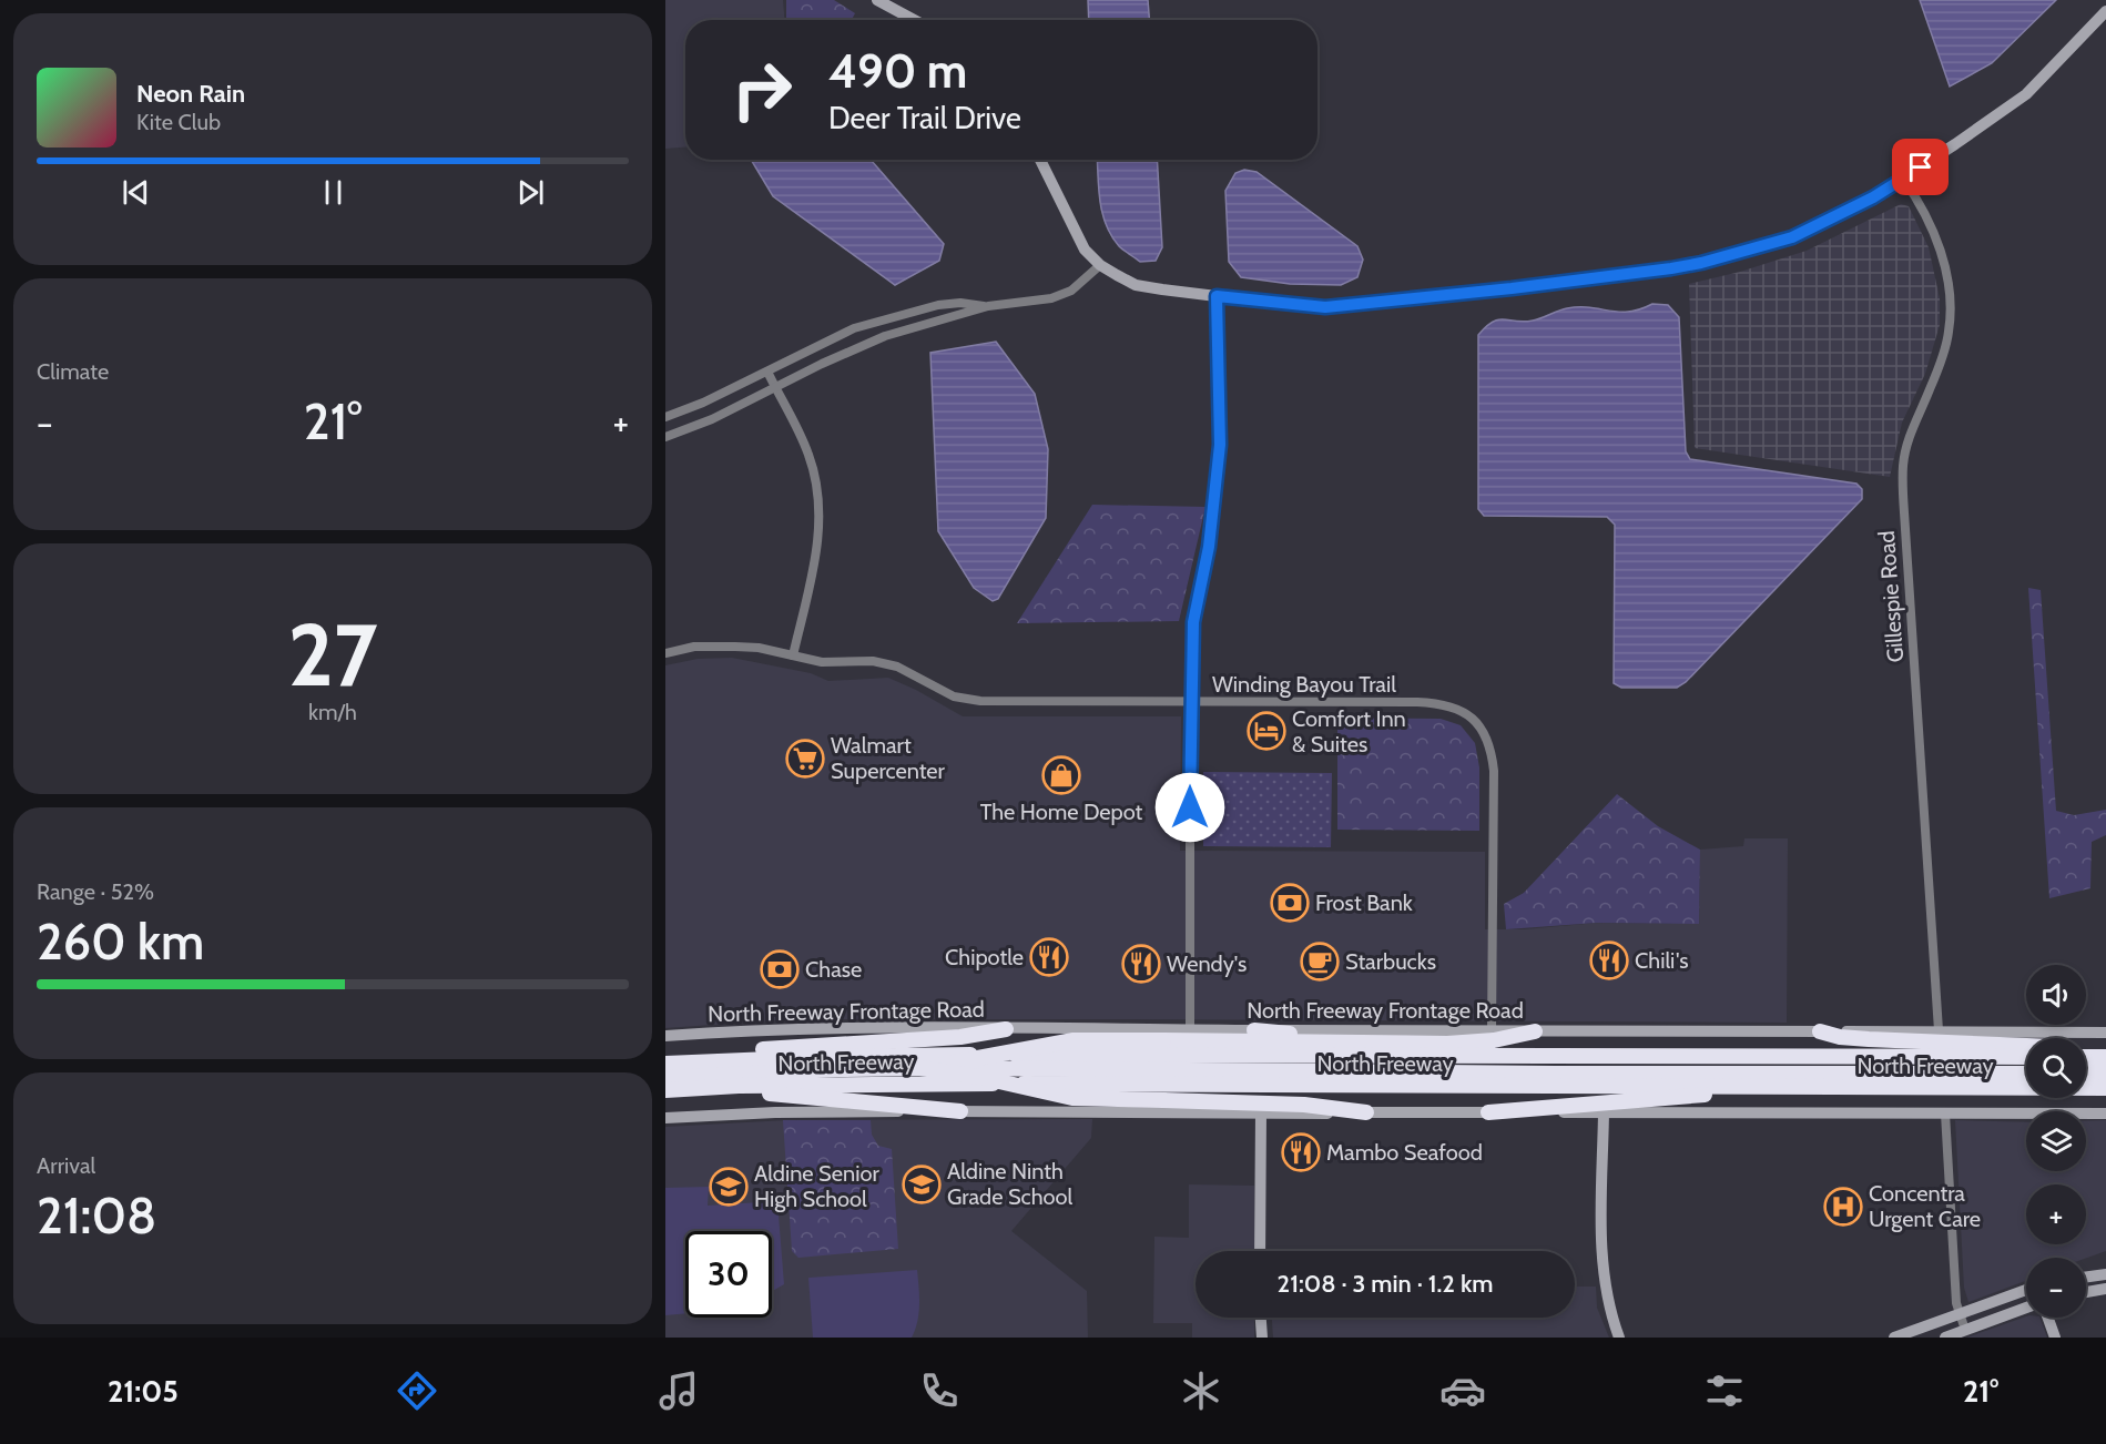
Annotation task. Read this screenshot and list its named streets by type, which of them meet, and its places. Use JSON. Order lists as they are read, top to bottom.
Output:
{
  "streets": {
    "highway": ["North Freeway"],
    "main road": ["North Freeway Frontage Road"],
    "street": ["Gillespie Road", "Winding Bayou Trail"]
  },
  "crossings": [
    ["Gillespie Road", "North Freeway Frontage Road"],
    ["Winding Bayou Trail", "North Freeway Frontage Road"]
  ],
  "places": {
    "hotel": ["Comfort Inn & Suites"],
    "supermarket": ["Walmart Supercenter"],
    "shop": ["The Home Depot"],
    "bank": ["Frost Bank", "Chase"],
    "restaurant": [
      "Chipotle",
      "Chili's",
      "Wendy's",
      "Mambo Seafood"
    ],
    "cafe": ["Starbucks"],
    "school or university": ["Aldine Ninth Grade School", "Aldine Senior High School"],
    "hospital": ["Concentra Urgent Care"]
  },
  "page": {
    "turn": ["490 m", "Deer Trail Drive"],
    "song": ["Neon Rain", "Kite Club"],
    "tile": [
      "Climate",
      ["27", "km/h"],
      ["Range · 52%", "260 km"],
      ["Arrival", "21:08"]
    ],
    "heat": ["−", "21°", "+"],
    "map_buttons": ["+", "−"],
    "limit": "30",
    "trip": "21:08 · 3 min · 1.2 km",
    "tabs": ["21:05", "21°"]
  }
}
